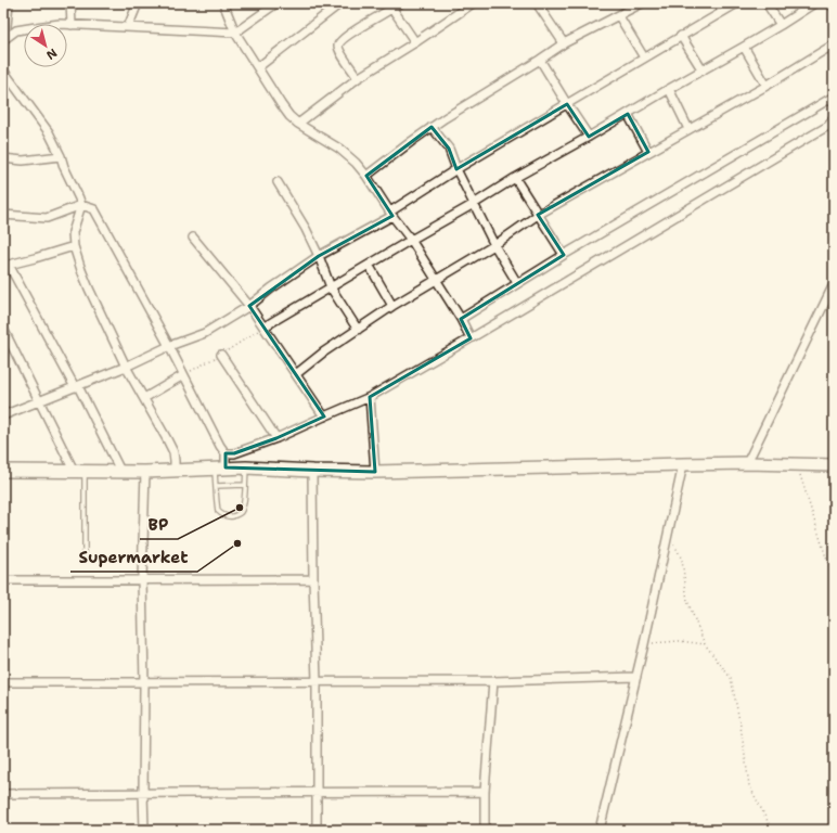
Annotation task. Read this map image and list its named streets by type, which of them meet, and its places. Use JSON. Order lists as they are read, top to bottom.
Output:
{
  "places": ["BP", "Supermarket"],
  "north": "bottom right"
}
